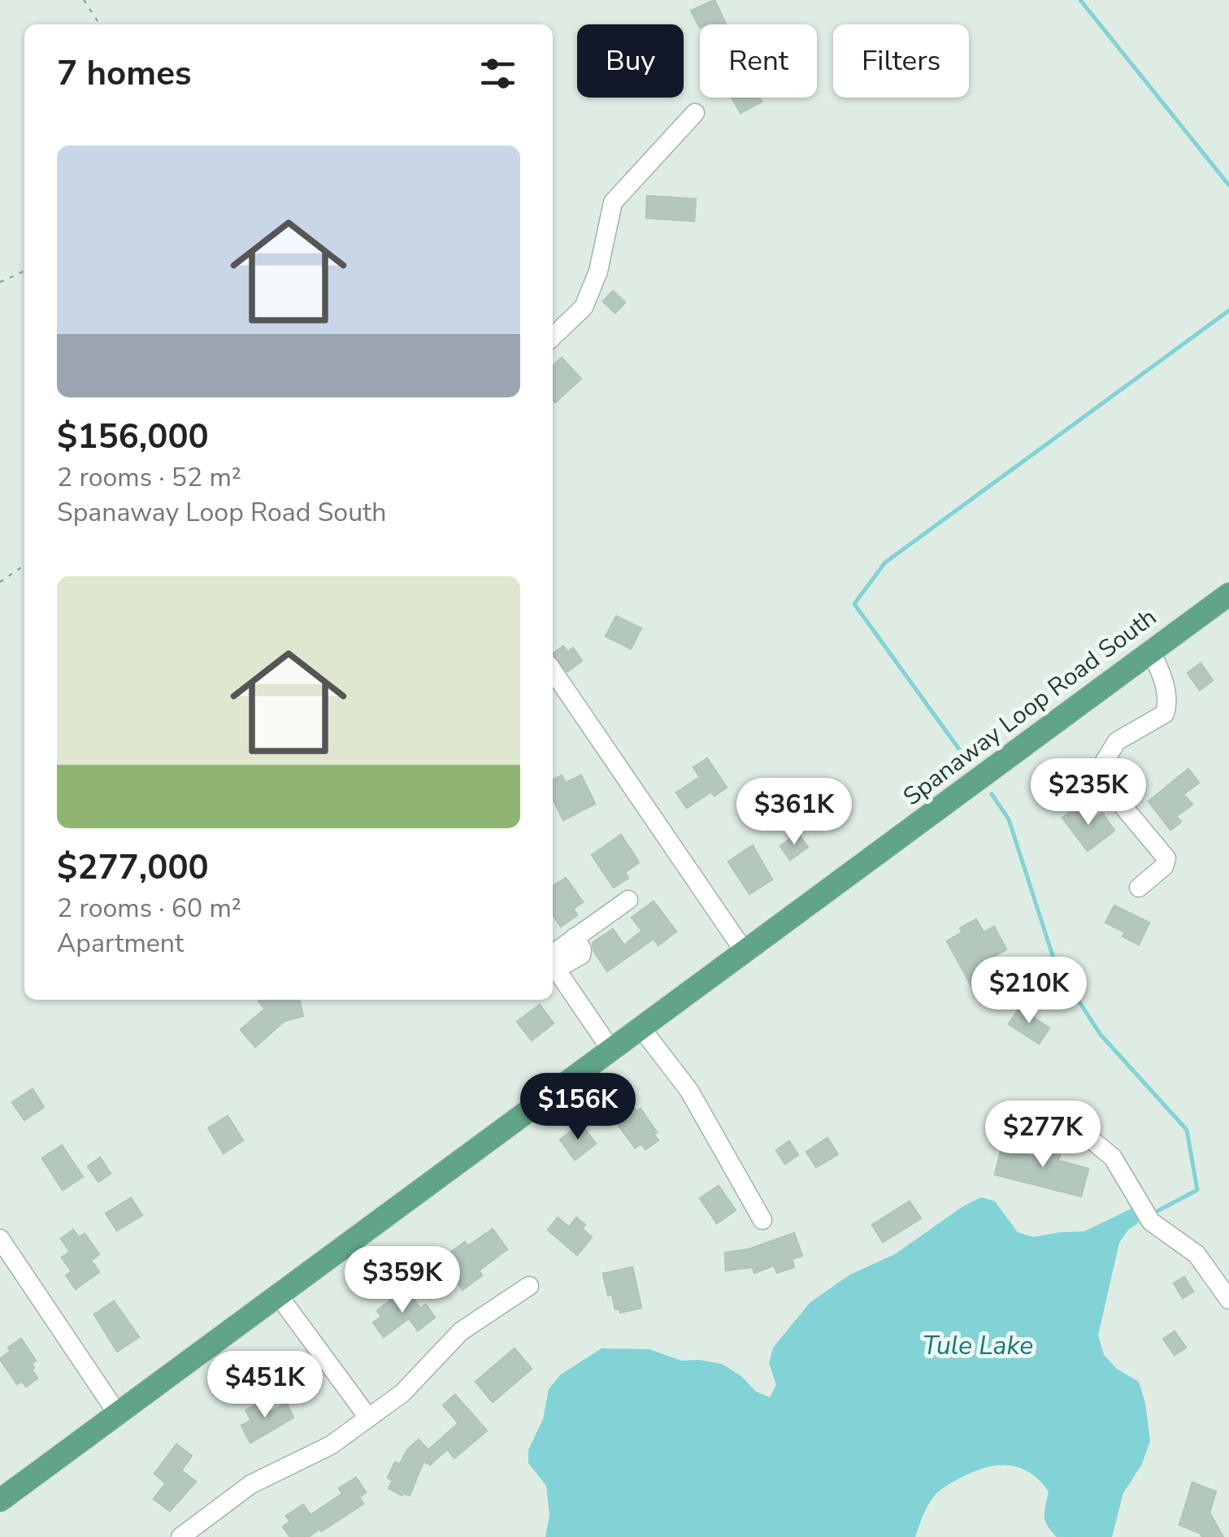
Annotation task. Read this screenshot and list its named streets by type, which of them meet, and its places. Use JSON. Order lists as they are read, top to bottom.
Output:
{
  "streets": {
    "main road": ["Spanaway Loop Road South"]
  },
  "water": ["Tule Lake"],
  "page": {
    "chip": ["Buy", "Rent", "Filters"],
    "heading": "7 homes",
    "list": [
      {
        "name": "$156,000",
        "note": "2 rooms · 52 m² · Spanaway Loop Road South"
      },
      {
        "name": "$277,000",
        "note": "2 rooms · 60 m² · Apartment"
      }
    ],
    "price": [
      "$235K",
      "$361K",
      "$210K",
      "$156K",
      "$277K",
      "$359K",
      "$451K"
    ]
  }
}
